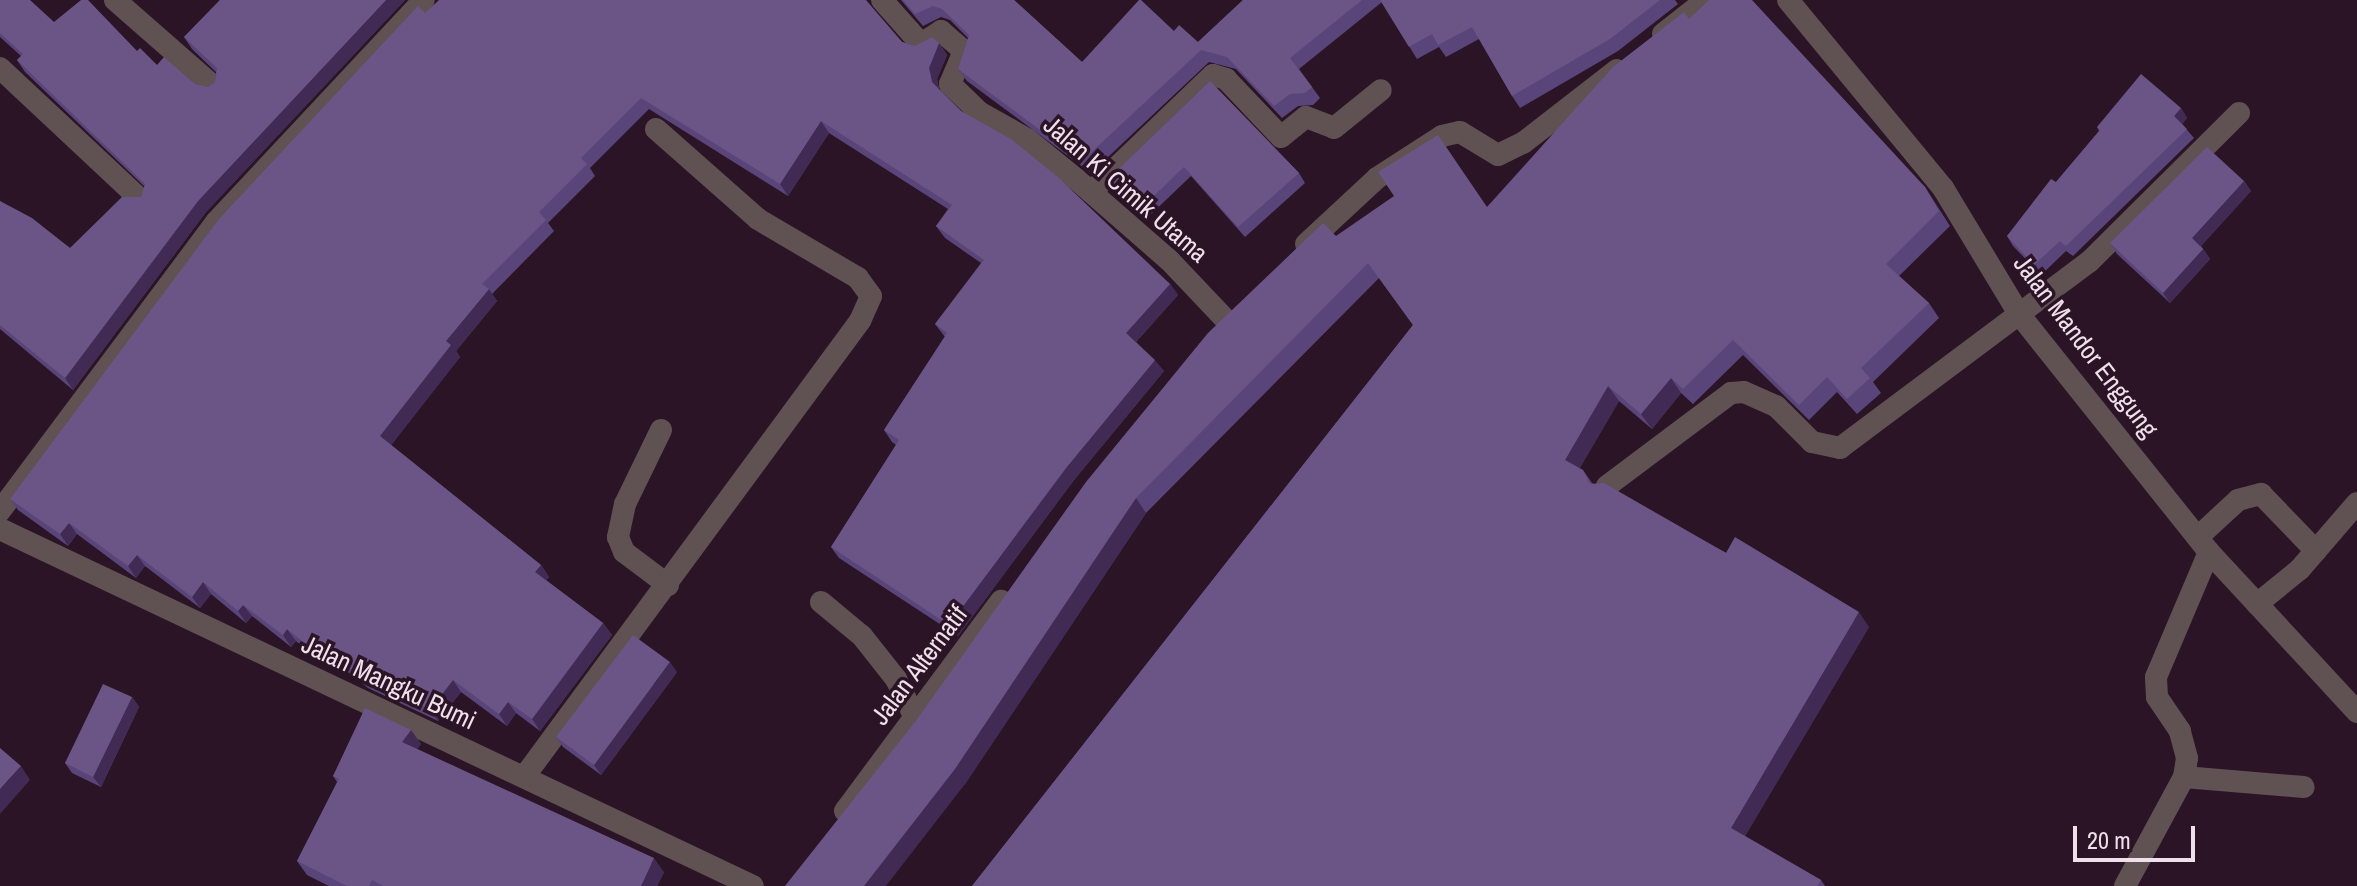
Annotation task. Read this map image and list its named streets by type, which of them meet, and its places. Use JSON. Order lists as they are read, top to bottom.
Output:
{
  "streets": {
    "street": [
      "Jalan Ki Cimik Utama",
      "Jalan Mandor Enggung",
      "Jalan Alternatif",
      "Jalan Mangku Bumi"
    ]
  },
  "scale_bar": "20 m"
}
